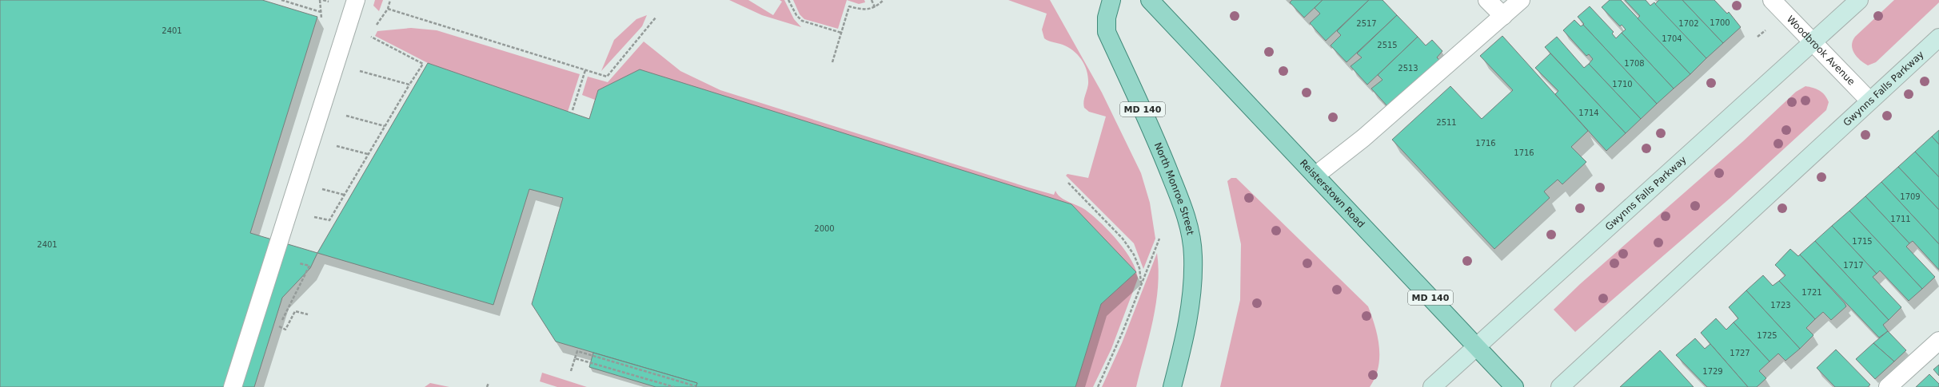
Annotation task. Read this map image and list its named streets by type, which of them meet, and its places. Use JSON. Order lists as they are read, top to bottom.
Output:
{
  "streets": {
    "main road": [
      "Gwynns Falls Parkway",
      "MD 140",
      "North Monroe Street",
      "Reisterstown Road"
    ],
    "street": ["Woodbrook Avenue"]
  },
  "crossings": [
    ["Woodbrook Avenue", "Gwynns Falls Parkway"],
    ["Gwynns Falls Parkway", "Reisterstown Road"]
  ],
  "house_numbers": [
    "1700",
    "2517",
    "1702",
    "2401",
    "1704",
    "2515",
    "1708",
    "2513",
    "1710",
    "1714",
    "2511",
    "1716",
    "1716",
    "1709",
    "1711",
    "2000",
    "1715",
    "2401",
    "1717",
    "1721",
    "1723",
    "1725",
    "1727",
    "1729"
  ]
}
